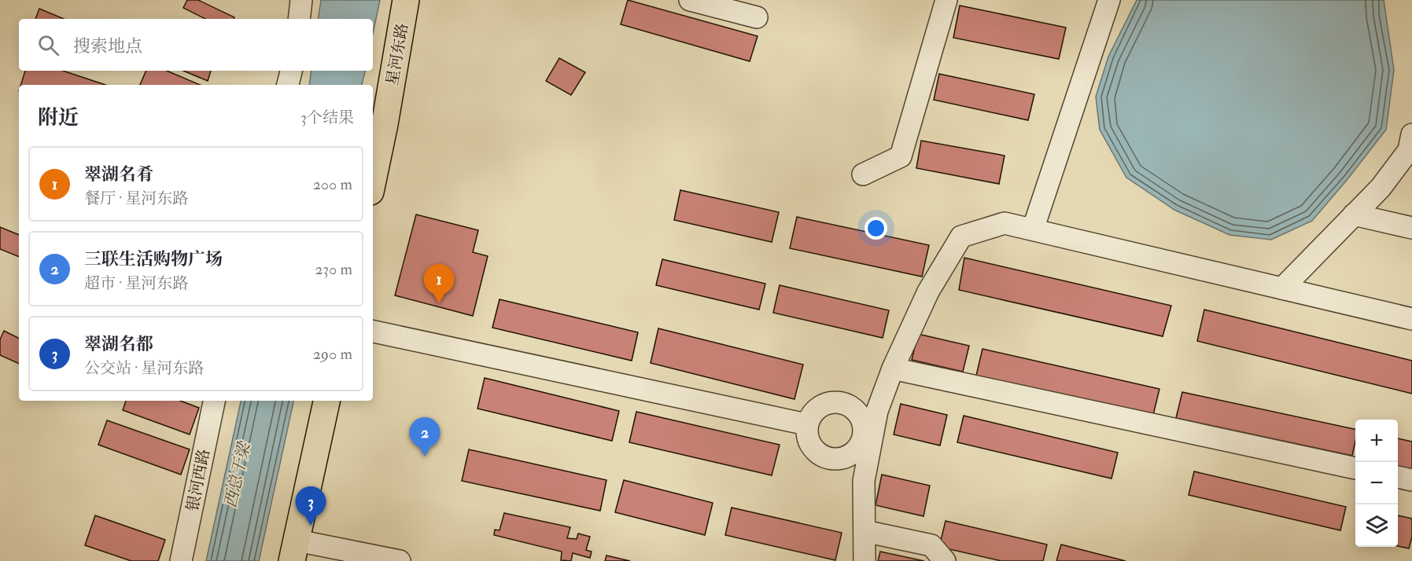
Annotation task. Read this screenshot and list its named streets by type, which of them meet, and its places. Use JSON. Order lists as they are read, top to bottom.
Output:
{
  "streets": {
    "main road": ["星河东路"],
    "street": ["银河西路"]
  },
  "water": ["西总干梁"],
  "page": {
    "search": "搜索地点",
    "heading": ["附近", "3个结果"],
    "list": [
      {
        "mark": "1",
        "name": "翠湖名肴",
        "note": "餐厅 · 星河东路",
        "value": "200 m"
      },
      {
        "mark": "2",
        "name": "三联生活购物广场",
        "note": "超市 · 星河东路",
        "value": "230 m"
      },
      {
        "mark": "3",
        "name": "翠湖名都",
        "note": "公交站 · 星河东路",
        "value": "290 m"
      }
    ],
    "pins": ["1", "2", "3"],
    "map_buttons": ["+", "−"]
  }
}
